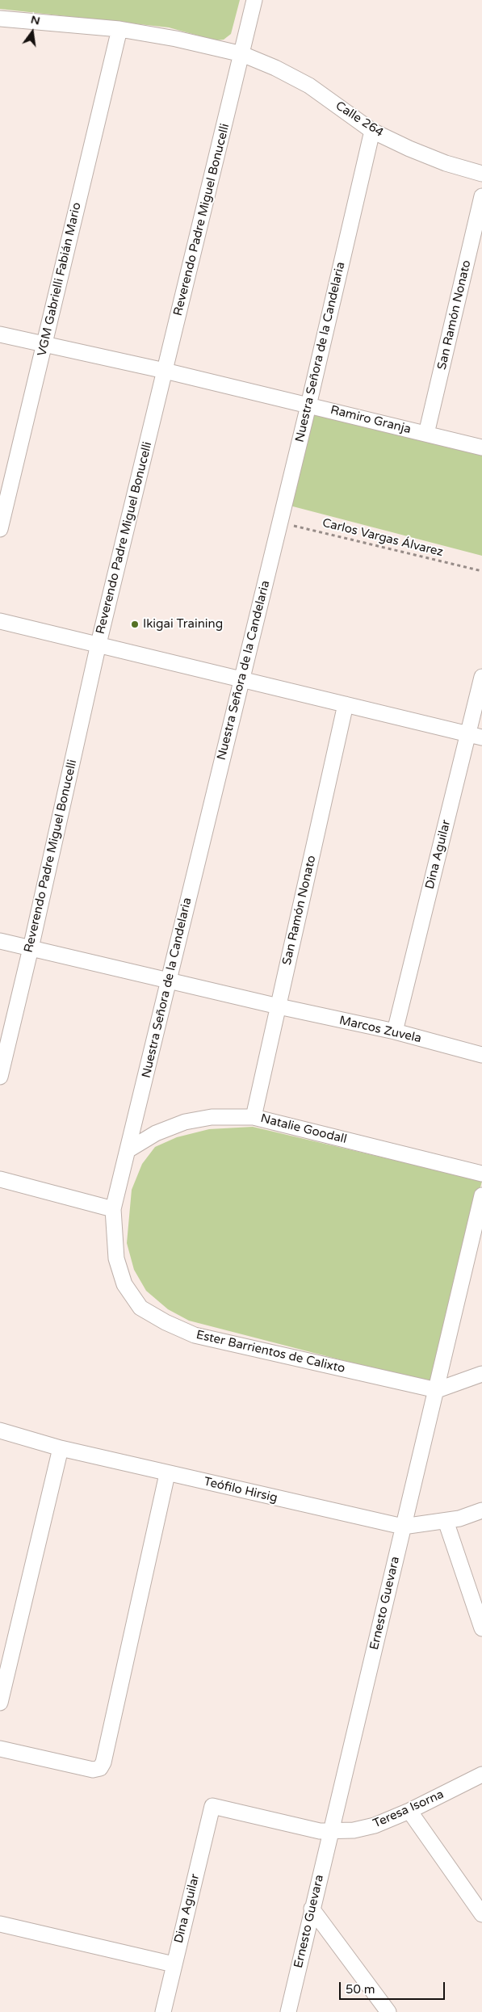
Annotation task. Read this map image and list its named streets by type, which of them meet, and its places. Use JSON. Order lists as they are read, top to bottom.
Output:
{
  "streets": {
    "street": [
      "Calle 264",
      "Reverendo Padre Miguel Bonucelli",
      "VGM Gabrielli Fabián Mario",
      "San Ramón Nonato",
      "Nuestra Señora de la Candelaria",
      "Ramiro Granja",
      "Dina Aguilar",
      "Marcos Zuvela",
      "Natalie Goodall",
      "Ester Barrientos de Calixto",
      "Teófilo Hirsig",
      "Ernesto Guevara",
      "Teresa Isorna"
    ],
    "path": ["Carlos Vargas Álvarez"]
  },
  "crossings": [
    ["Calle 264", "Reverendo Padre Miguel Bonucelli"],
    ["Calle 264", "VGM Gabrielli Fabián Mario"],
    ["Calle 264", "Nuestra Señora de la Candelaria"],
    ["Reverendo Padre Miguel Bonucelli", "Ramiro Granja"],
    ["Reverendo Padre Miguel Bonucelli", "Marcos Zuvela"],
    ["VGM Gabrielli Fabián Mario", "Ramiro Granja"],
    ["San Ramón Nonato", "Ramiro Granja"],
    ["San Ramón Nonato", "Marcos Zuvela"],
    ["San Ramón Nonato", "Natalie Goodall"],
    ["Nuestra Señora de la Candelaria", "Ramiro Granja"],
    ["Nuestra Señora de la Candelaria", "Carlos Vargas Álvarez"],
    ["Nuestra Señora de la Candelaria", "Marcos Zuvela"],
    ["Nuestra Señora de la Candelaria", "Natalie Goodall"],
    ["Nuestra Señora de la Candelaria", "Ester Barrientos de Calixto"],
    ["Dina Aguilar", "Marcos Zuvela"],
    ["Dina Aguilar", "Teresa Isorna"],
    ["Ester Barrientos de Calixto", "Ernesto Guevara"],
    ["Teófilo Hirsig", "Ernesto Guevara"],
    ["Ernesto Guevara", "Teresa Isorna"]
  ],
  "places": ["Ikigai Training"],
  "scale_bar": "50 m",
  "north": "top"
}
